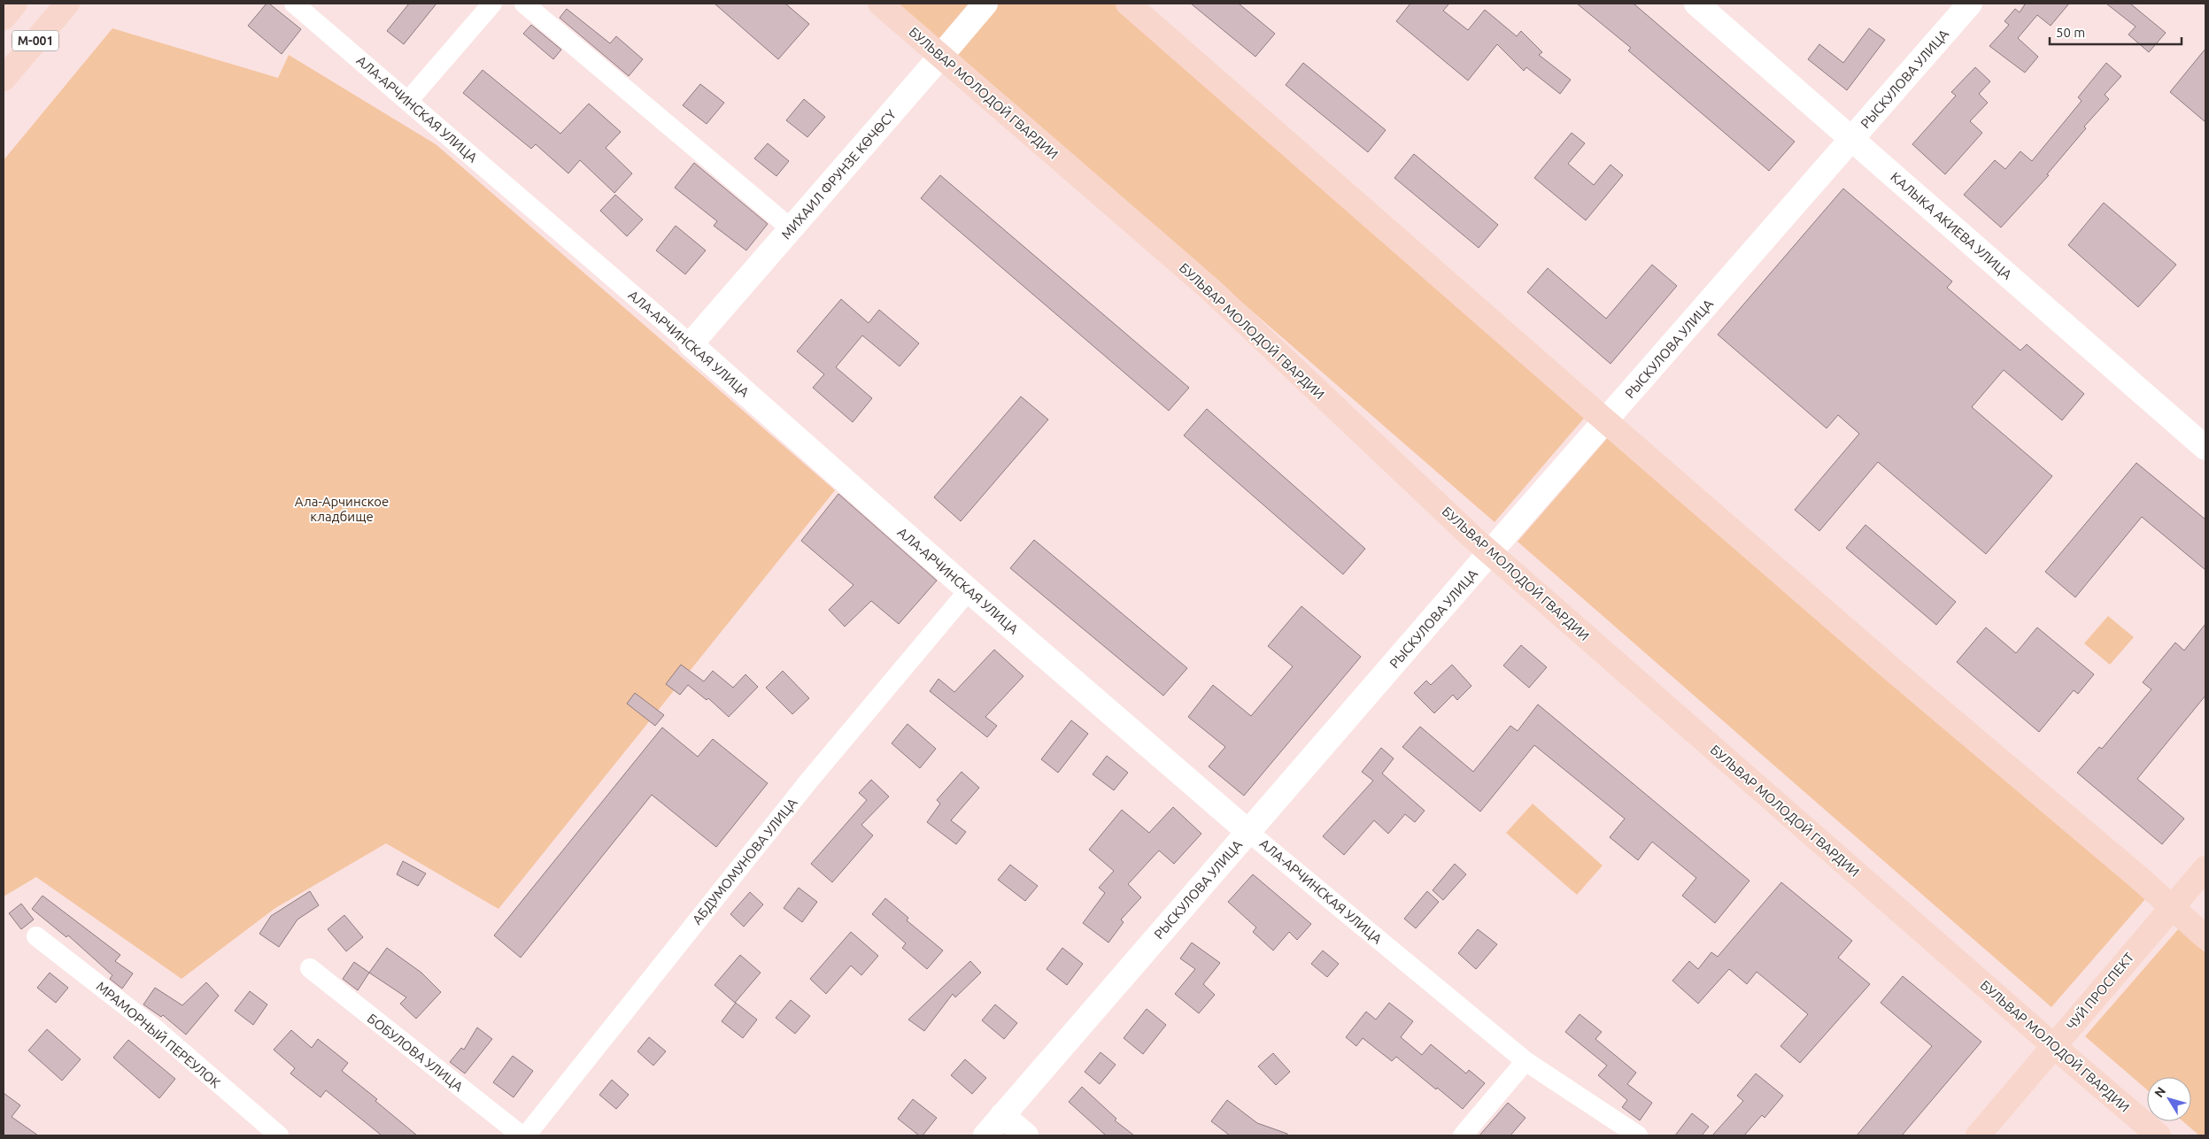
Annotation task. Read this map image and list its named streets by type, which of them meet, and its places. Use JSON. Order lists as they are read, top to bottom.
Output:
{
  "streets": {
    "main road": ["М-001", "БУЛЬВАР МОЛОДОЙ ГВАРДИИ", "ЧУЙ ПРОСПЕКТ"],
    "street": [
      "РЫСКУЛОВА УЛИЦА",
      "АЛА-АРЧИНСКАЯ УЛИЦА",
      "МИХАИЛ ФРУНЗЕ КӨЧӨСҮ",
      "КАЛЫКА АКИЕВА УЛИЦА",
      "АБДУМОМУНОВА УЛИЦА",
      "МРАМОРНЫЙ ПЕРЕУЛОК",
      "БОБУЛОВА УЛИЦА"
    ]
  },
  "crossings": [
    ["РЫСКУЛОВА УЛИЦА", "БУЛЬВАР МОЛОДОЙ ГВАРДИИ"],
    ["РЫСКУЛОВА УЛИЦА", "АЛА-АРЧИНСКАЯ УЛИЦА"],
    ["РЫСКУЛОВА УЛИЦА", "КАЛЫКА АКИЕВА УЛИЦА"],
    ["БУЛЬВАР МОЛОДОЙ ГВАРДИИ", "МИХАИЛ ФРУНЗЕ КӨЧӨСҮ"],
    ["БУЛЬВАР МОЛОДОЙ ГВАРДИИ", "ЧУЙ ПРОСПЕКТ"],
    ["АЛА-АРЧИНСКАЯ УЛИЦА", "МИХАИЛ ФРУНЗЕ КӨЧӨСҮ"],
    ["АЛА-АРЧИНСКАЯ УЛИЦА", "АБДУМОМУНОВА УЛИЦА"]
  ],
  "parks": ["Ала-Арчинское кладбище"],
  "scale_bar": "50 m",
  "north": "top left"
}
